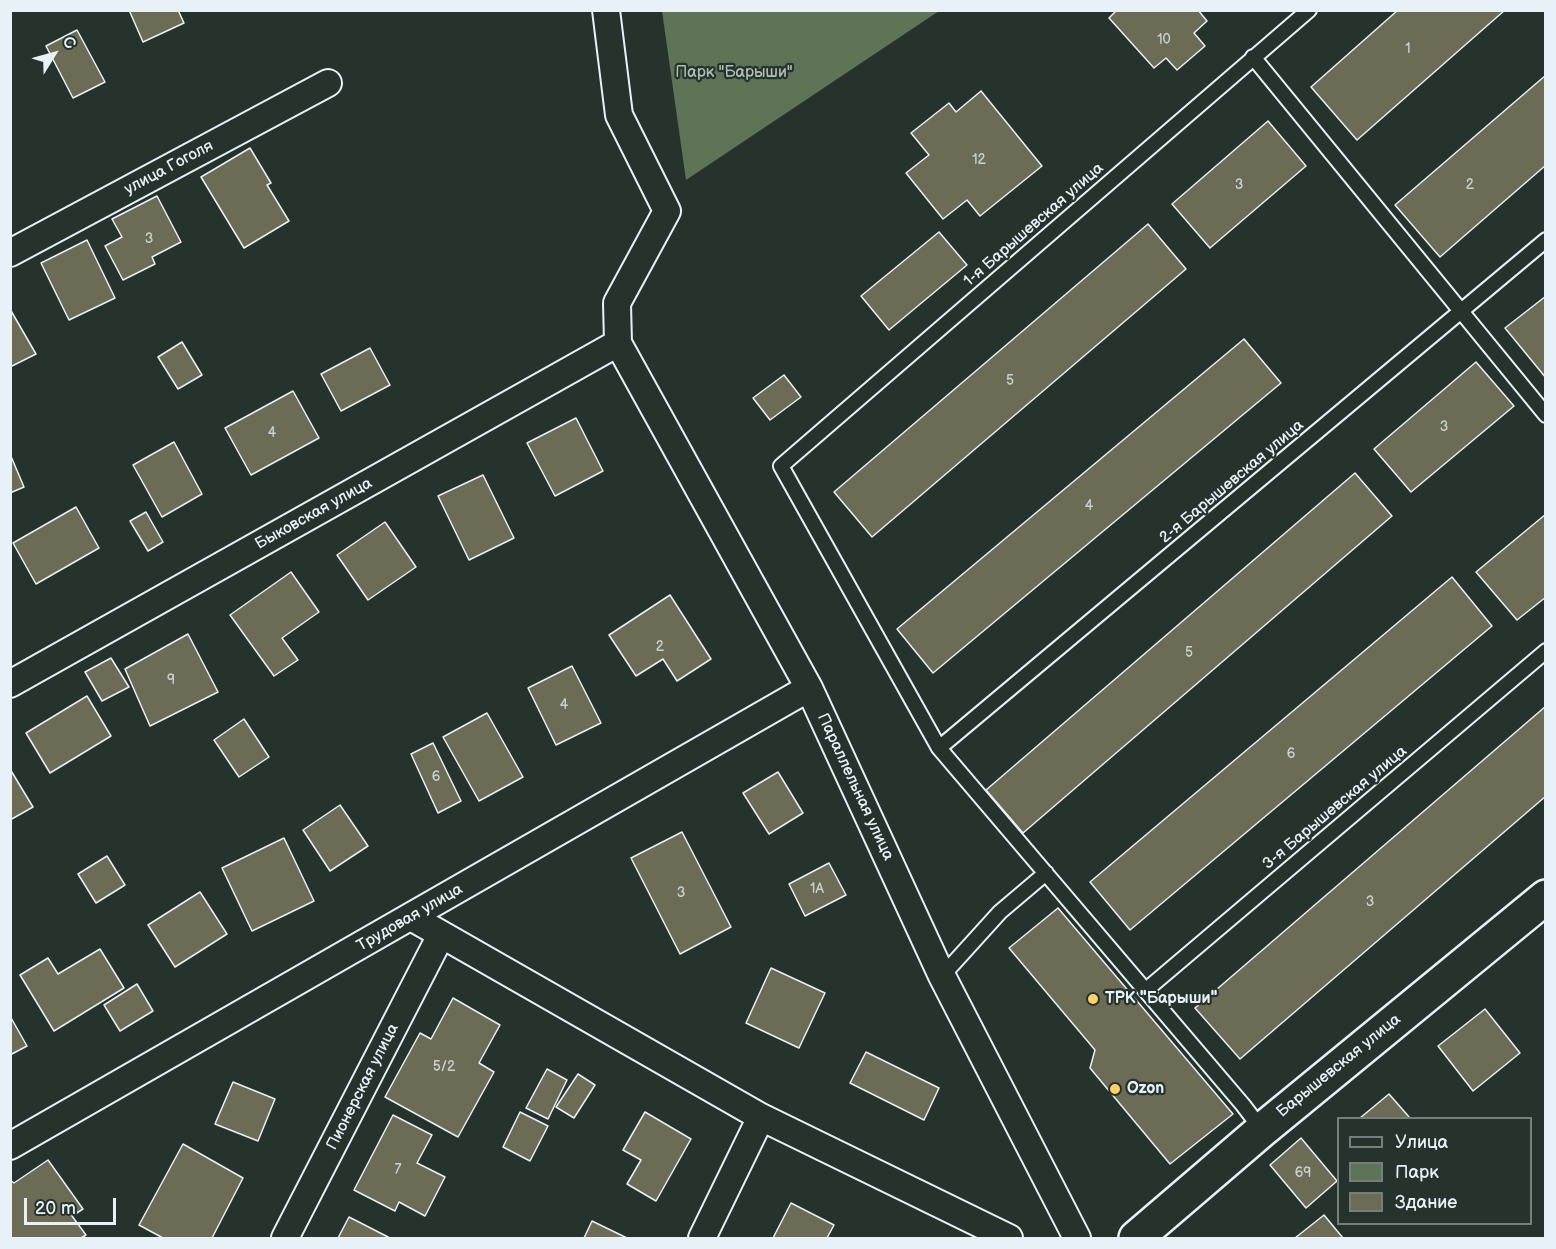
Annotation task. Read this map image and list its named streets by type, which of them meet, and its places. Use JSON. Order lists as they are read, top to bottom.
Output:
{
  "streets": {
    "street": [
      "улица Гоголя",
      "Быковская улица",
      "Параллельная улица",
      "Трудовая улица",
      "Барышевская улица",
      "Пионерская улица"
    ],
    "lane": ["1-я Барышевская улица", "2-я Барышевская улица", "3-я Барышевская улица"]
  },
  "crossings": [
    ["1-я Барышевская улица", "2-я Барышевская улица"],
    ["Быковская улица", "Параллельная улица"],
    ["Параллельная улица", "Трудовая улица"]
  ],
  "parks": ["Парк \"Барыши\""],
  "places": ["ТРК \"Барыши\"", "Ozon"],
  "house_numbers": [
    "10",
    "1",
    "12",
    "3",
    "2",
    "3",
    "5",
    "3",
    "4",
    "4",
    "2",
    "5",
    "9",
    "4",
    "6",
    "6",
    "1А",
    "3",
    "3",
    "5/2",
    "7",
    "69"
  ],
  "legend": ["Улица", "Парк", "Здание"],
  "scale_bar": "20 m",
  "north": "top right"
}
